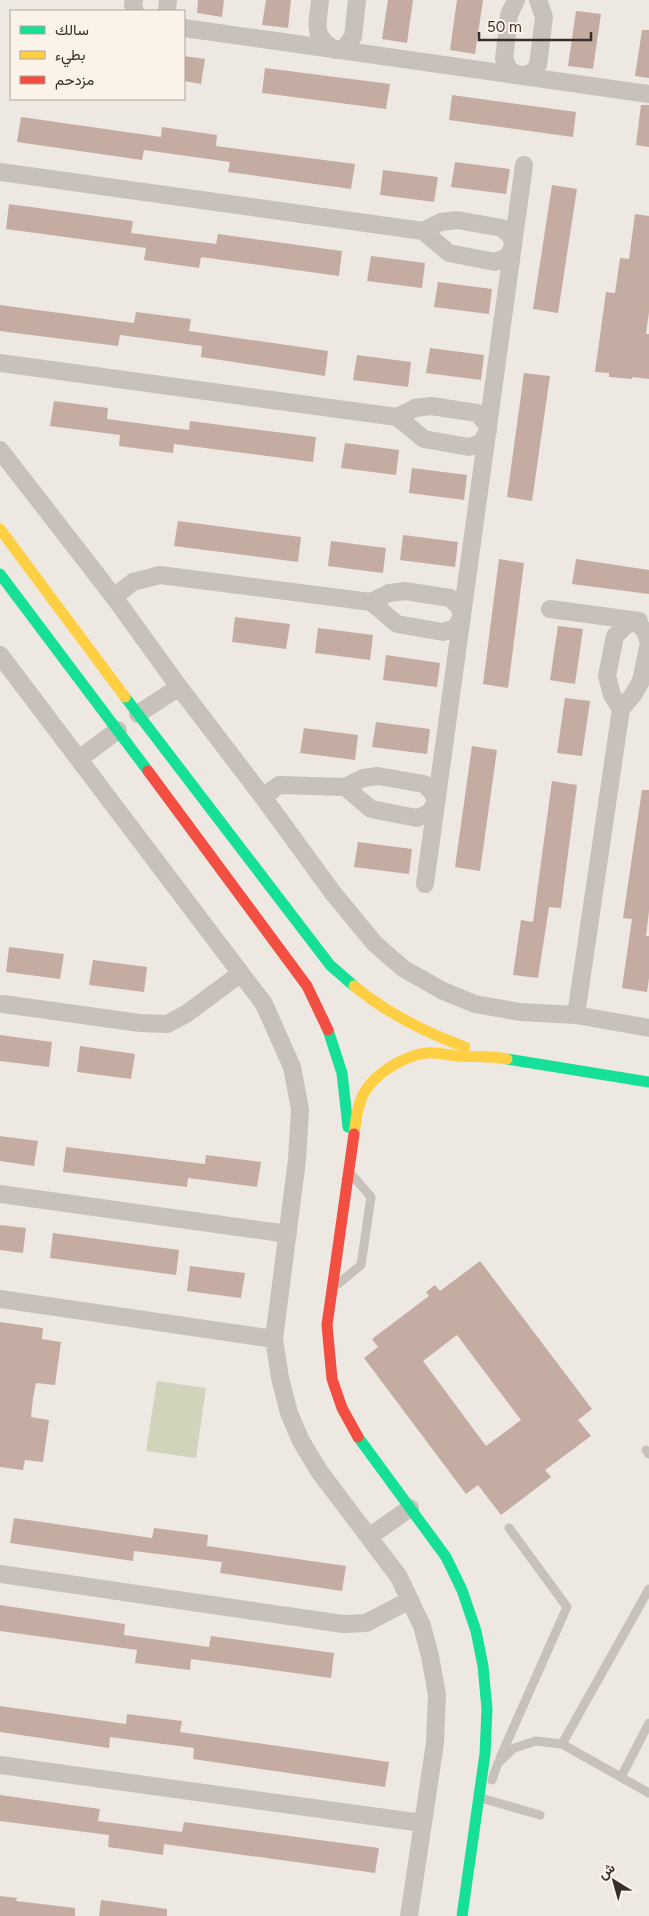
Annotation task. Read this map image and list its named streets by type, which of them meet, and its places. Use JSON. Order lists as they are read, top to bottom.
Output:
{
  "legend": ["سالك", "بطيء", "مزدحم"],
  "scale_bar": "50 m",
  "north": "top left"
}
